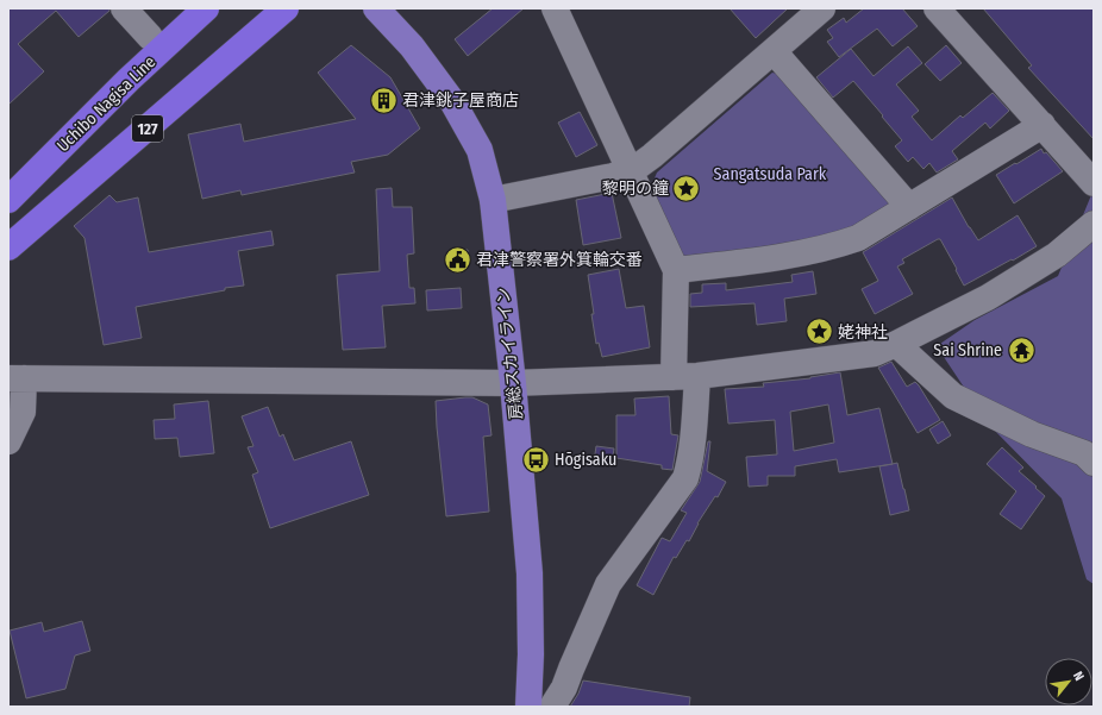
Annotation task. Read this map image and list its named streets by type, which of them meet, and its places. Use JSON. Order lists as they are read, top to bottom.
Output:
{
  "streets": {
    "highway": ["Uchibo Nagisa Line", "127"],
    "main road": ["房総スカイライン"]
  },
  "parks": ["Sangatsuda Park"],
  "places": {
    "building": ["君津銚子屋商店"],
    "place": ["黎明の鐘", "姥神社"],
    "public building": ["君津警察署外箕輪交番"],
    "temple": ["Sai Shrine"],
    "bus stop": ["Hōgisaku"]
  },
  "north": "top right"
}
